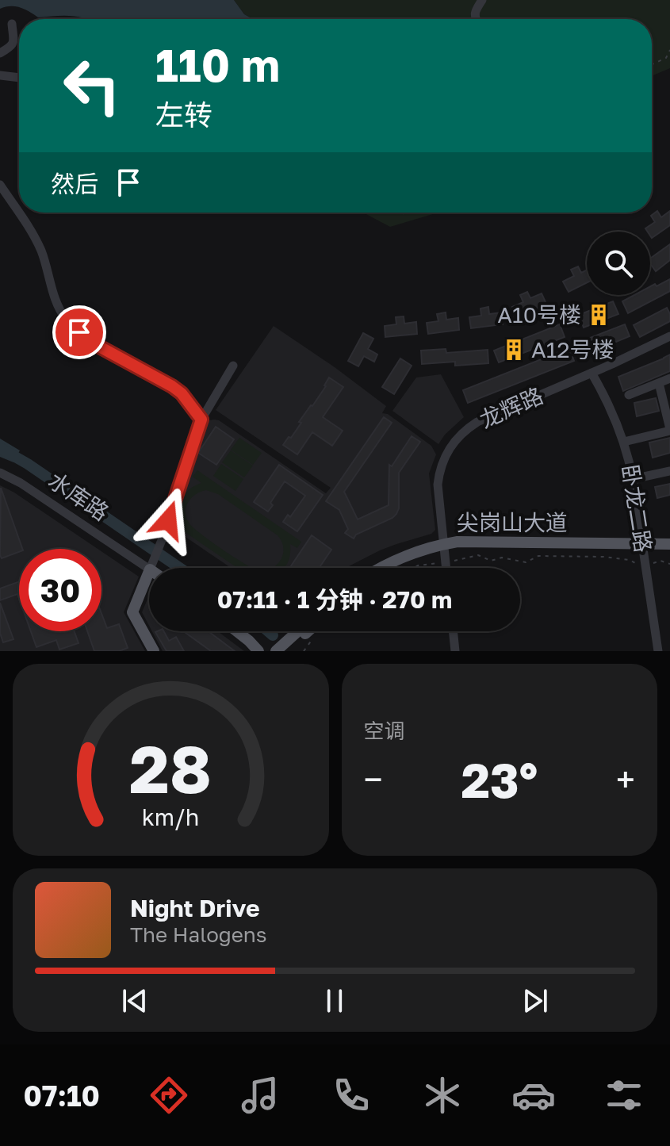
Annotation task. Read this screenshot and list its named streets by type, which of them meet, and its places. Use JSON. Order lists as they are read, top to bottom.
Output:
{
  "streets": {
    "main road": ["水库路", "尖岗山大道"],
    "street": ["龙辉路", "卧龙二路"]
  },
  "crossings": [
    ["龙辉路", "卧龙二路"],
    ["龙辉路", "尖岗山大道"],
    ["卧龙二路", "尖岗山大道"]
  ],
  "places": {
    "building": ["A10号楼", "A12号楼"]
  },
  "page": {
    "turn": ["110 m", "左转"],
    "then": "然后",
    "limit": "30",
    "trip": "07:11 · 1 分钟 · 270 m",
    "tile": "空调",
    "heat": ["−", "23°", "+"],
    "song": ["Night Drive", "The Halogens"],
    "tabs": "07:10",
    "gauge": ["28", "km/h"]
  }
}
